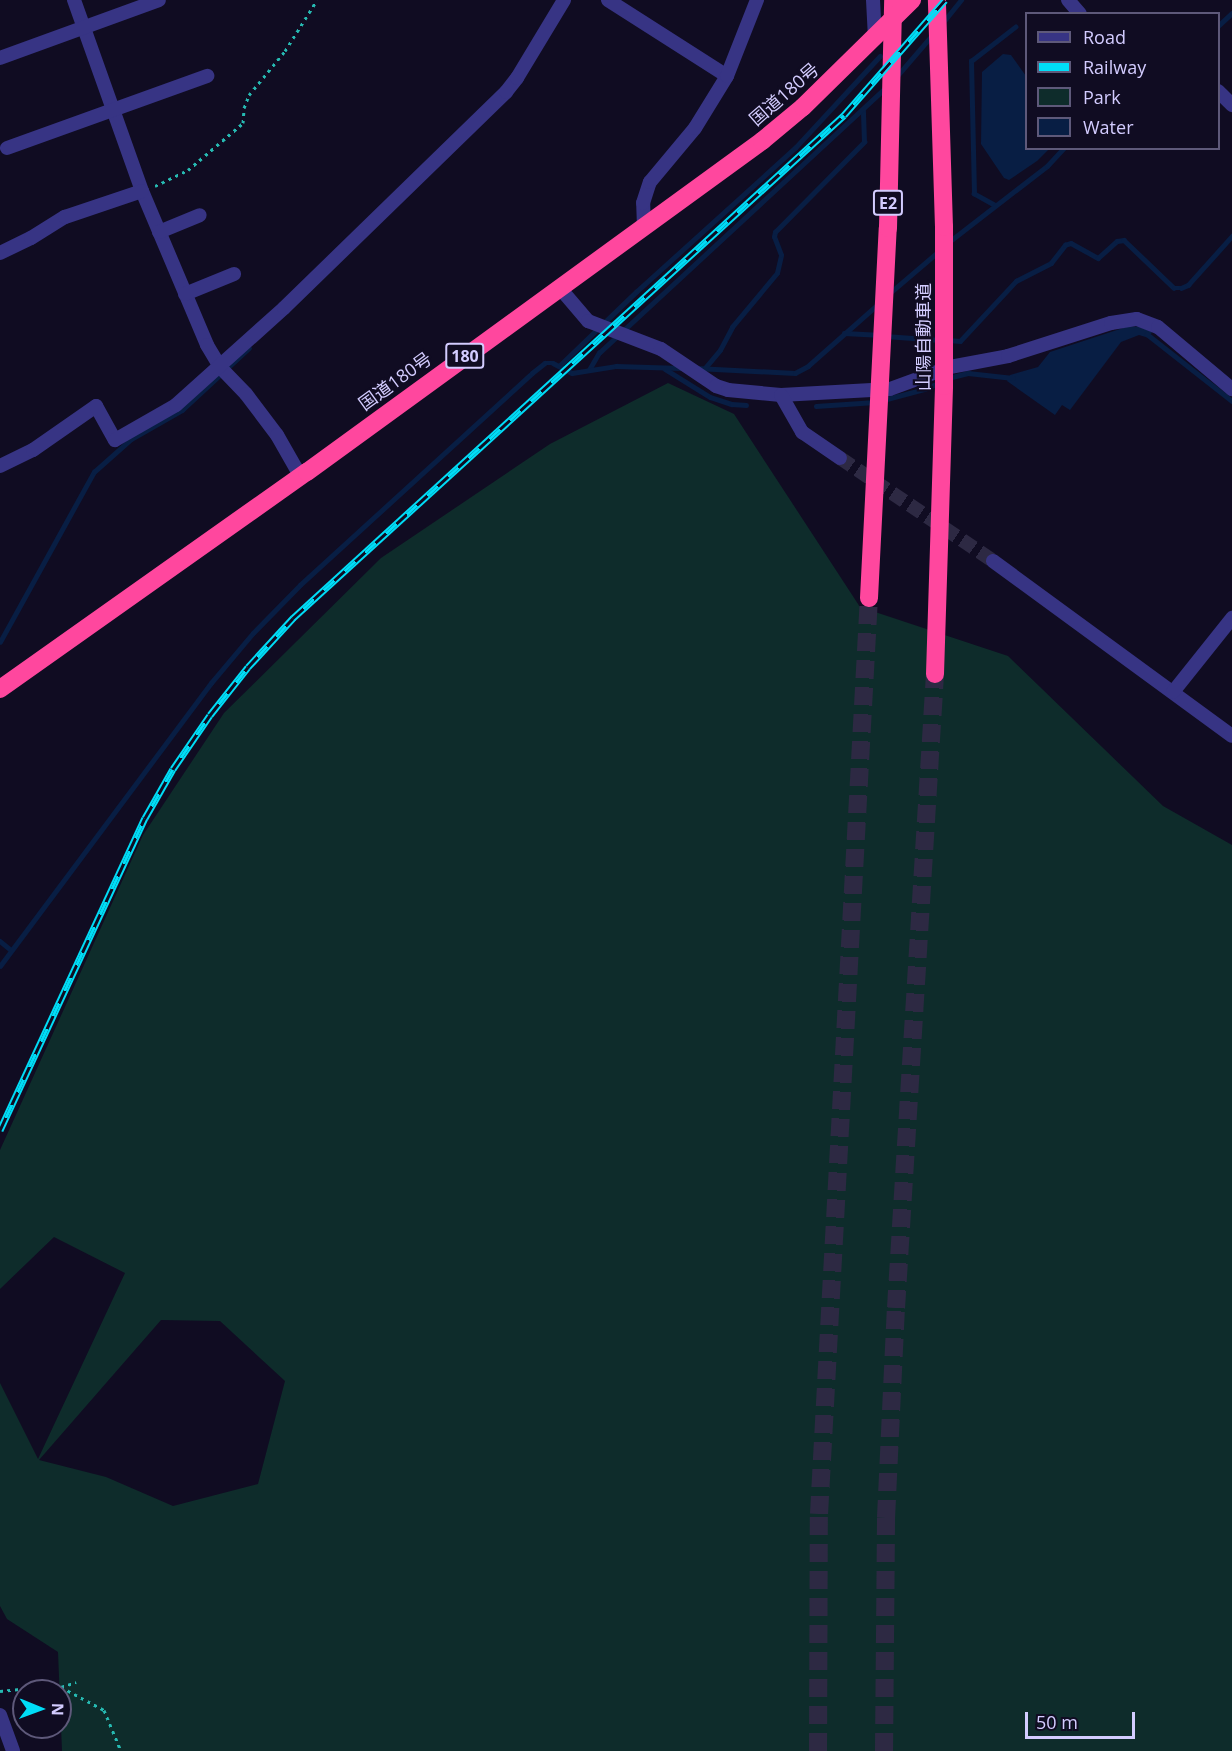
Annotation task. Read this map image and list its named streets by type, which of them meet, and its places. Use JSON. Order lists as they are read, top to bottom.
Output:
{
  "streets": {
    "highway": [
      "国道180号",
      "E2",
      "山陽自動車道",
      "180"
    ]
  },
  "legend": [
    "Road",
    "Railway",
    "Park",
    "Water"
  ],
  "scale_bar": "50 m",
  "north": "right"
}
